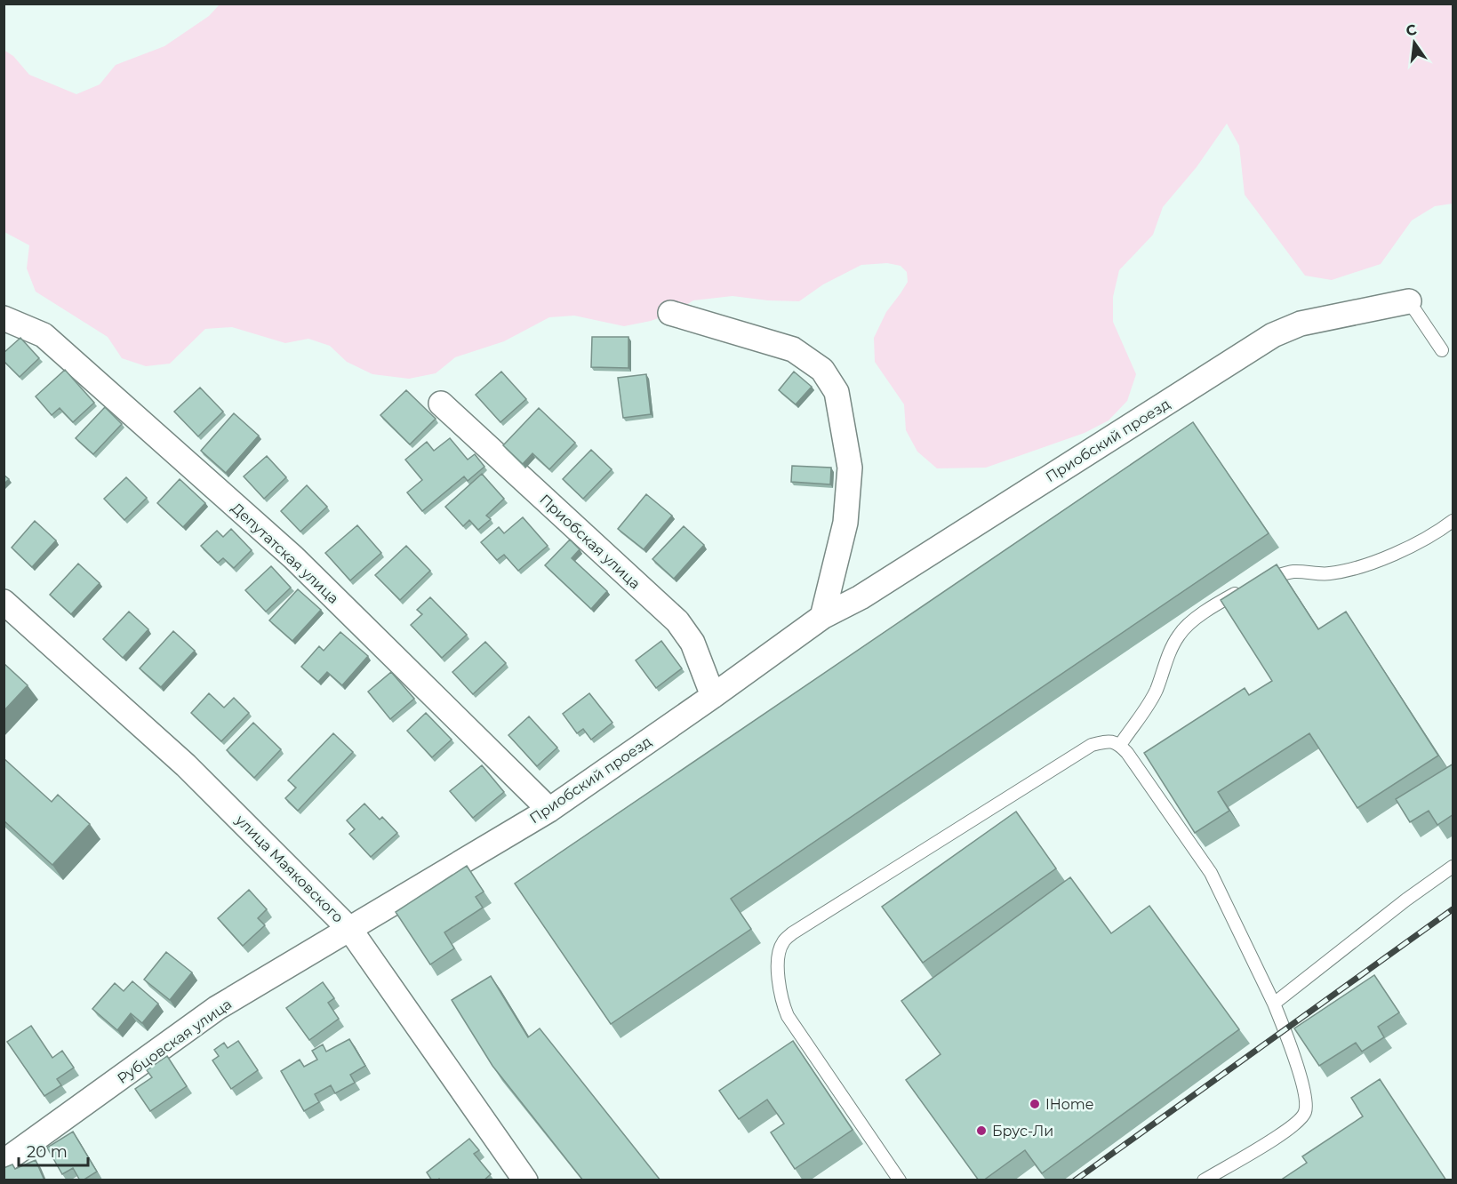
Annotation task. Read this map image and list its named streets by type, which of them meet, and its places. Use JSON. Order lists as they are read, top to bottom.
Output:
{
  "streets": {
    "street": [
      "Приобский проезд",
      "Приобская улица",
      "Депутатская улица",
      "улица Маяковского",
      "Рубцовская улица"
    ]
  },
  "crossings": [
    ["Приобский проезд", "Приобская улица"],
    ["Приобский проезд", "Депутатская улица"],
    ["Приобский проезд", "улица Маяковского"],
    ["Приобский проезд", "Рубцовская улица"],
    ["улица Маяковского", "Рубцовская улица"]
  ],
  "places": ["IHome", "Брус-Ли"],
  "scale_bar": "20 m",
  "north": "top"
}
